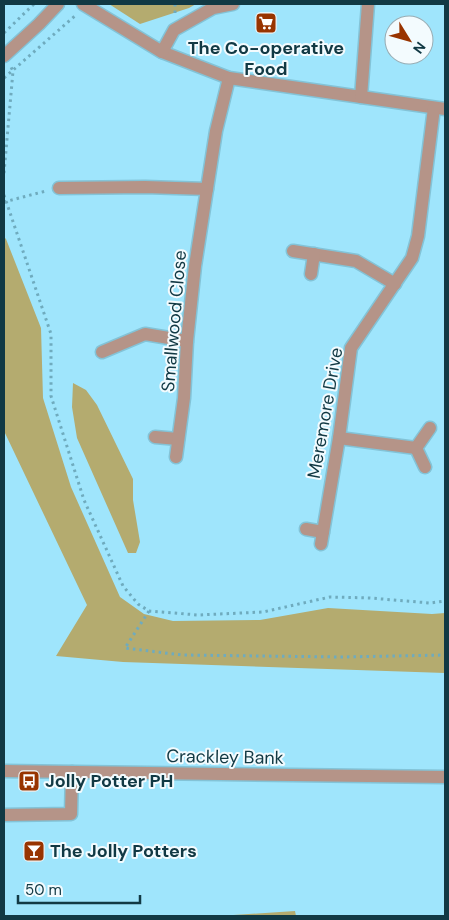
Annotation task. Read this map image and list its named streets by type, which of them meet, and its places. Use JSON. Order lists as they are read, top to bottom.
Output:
{
  "streets": {
    "street": ["Smallwood Close", "Meremore Drive", "Crackley Bank"]
  },
  "places": {
    "supermarket": ["The Co-operative Food"],
    "bus stop": ["Jolly Potter PH"],
    "bar": ["The Jolly Potters"]
  },
  "scale_bar": "50 m",
  "north": "bottom right"
}
